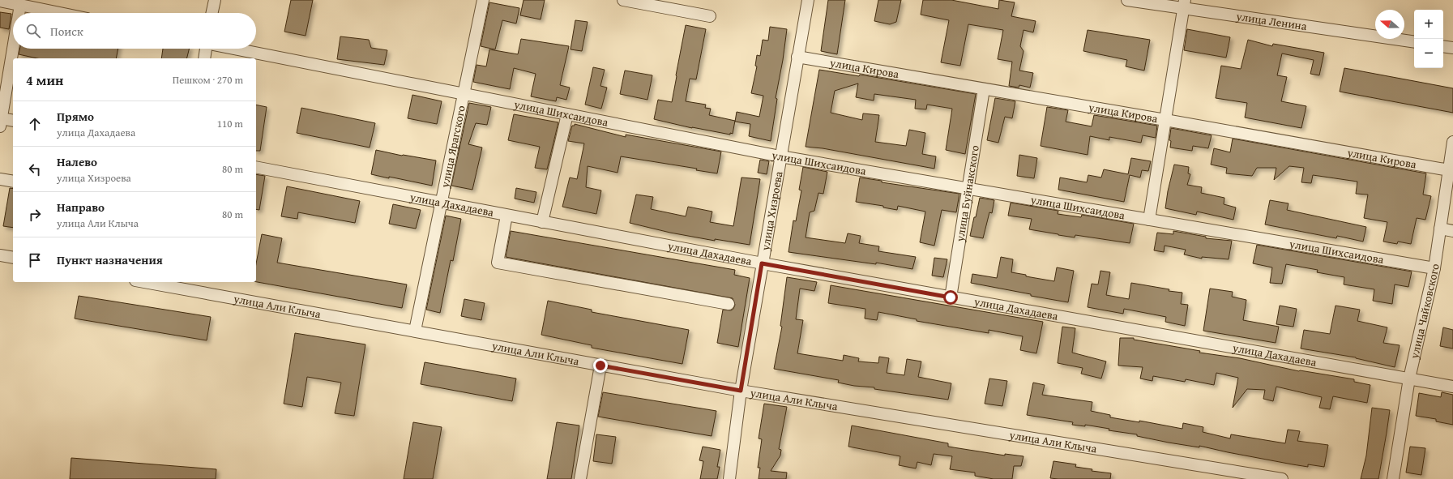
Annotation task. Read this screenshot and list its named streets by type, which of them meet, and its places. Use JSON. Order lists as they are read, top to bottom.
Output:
{
  "streets": {
    "street": [
      "улица Ленина",
      "улица Кирова",
      "улица Шихсаидова",
      "улица Ярагского",
      "улица Буйнакского",
      "улица Дахадаева",
      "улица Хизроева",
      "улица Али Клыча",
      "улица Чайковского"
    ]
  },
  "crossings": [
    ["улица Кирова", "улица Буйнакского"],
    ["улица Кирова", "улица Хизроева"],
    ["улица Кирова", "улица Чайковского"],
    ["улица Шихсаидова", "улица Ярагского"],
    ["улица Шихсаидова", "улица Буйнакского"],
    ["улица Шихсаидова", "улица Хизроева"],
    ["улица Шихсаидова", "улица Чайковского"],
    ["улица Ярагского", "улица Дахадаева"],
    ["улица Ярагского", "улица Али Клыча"],
    ["улица Буйнакского", "улица Дахадаева"],
    ["улица Дахадаева", "улица Хизроева"],
    ["улица Дахадаева", "улица Чайковского"],
    ["улица Хизроева", "улица Али Клыча"]
  ],
  "north": "left",
  "page": {
    "map_buttons": ["+", "−"],
    "search": "Поиск",
    "heading": ["4 мин", "Пешком · 270 m"],
    "list": [
      ["Прямо", "улица Дахадаева", "110 m"],
      ["Налево", "улица Хизроева", "80 m"],
      ["Направо", "улица Али Клыча", "80 m"],
      "Пункт назначения"
    ]
  }
}
